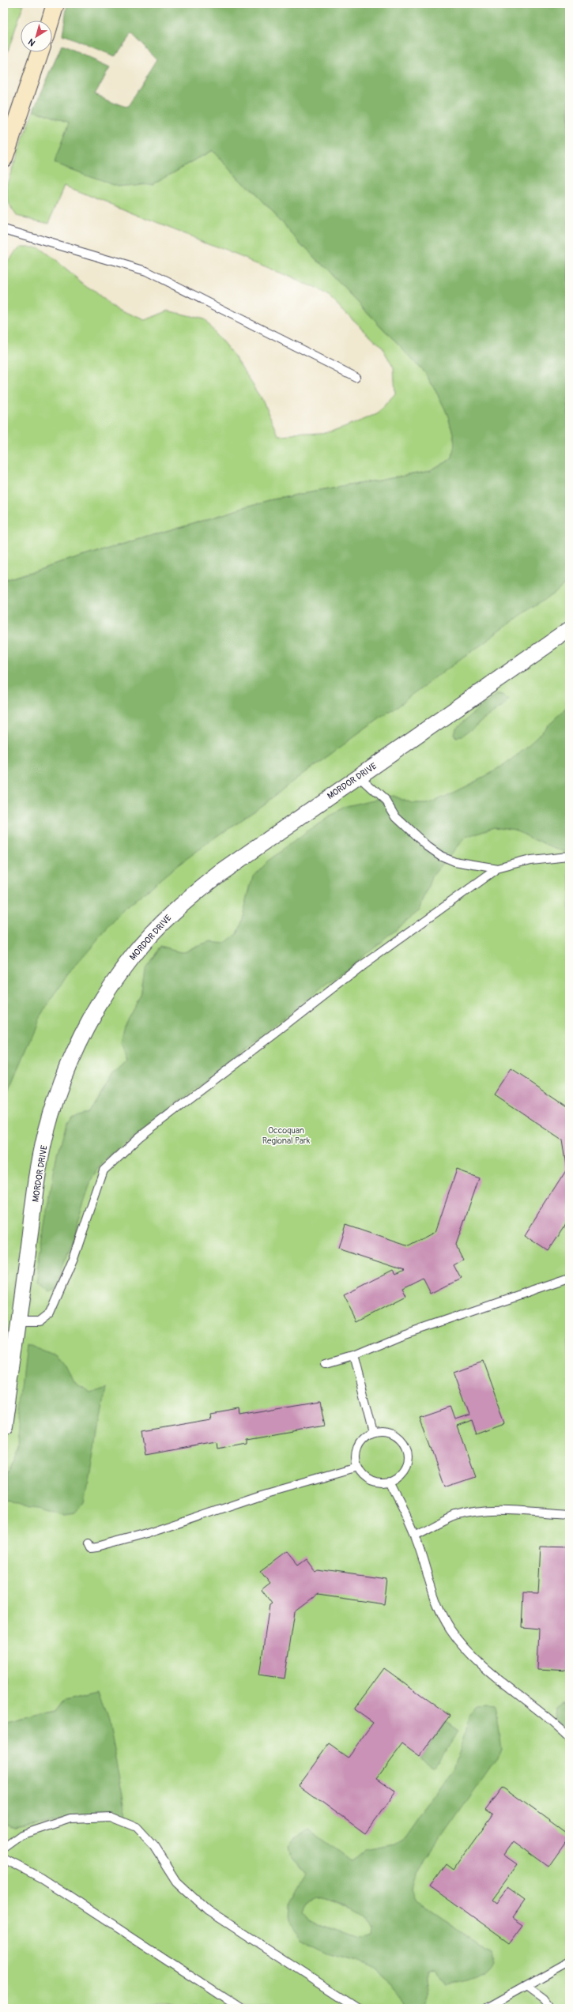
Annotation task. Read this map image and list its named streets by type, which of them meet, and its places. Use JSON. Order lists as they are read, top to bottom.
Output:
{
  "streets": {
    "street": ["MORDOR DRIVE"]
  },
  "parks": ["Occoquan Regional Park"],
  "north": "bottom left"
}
